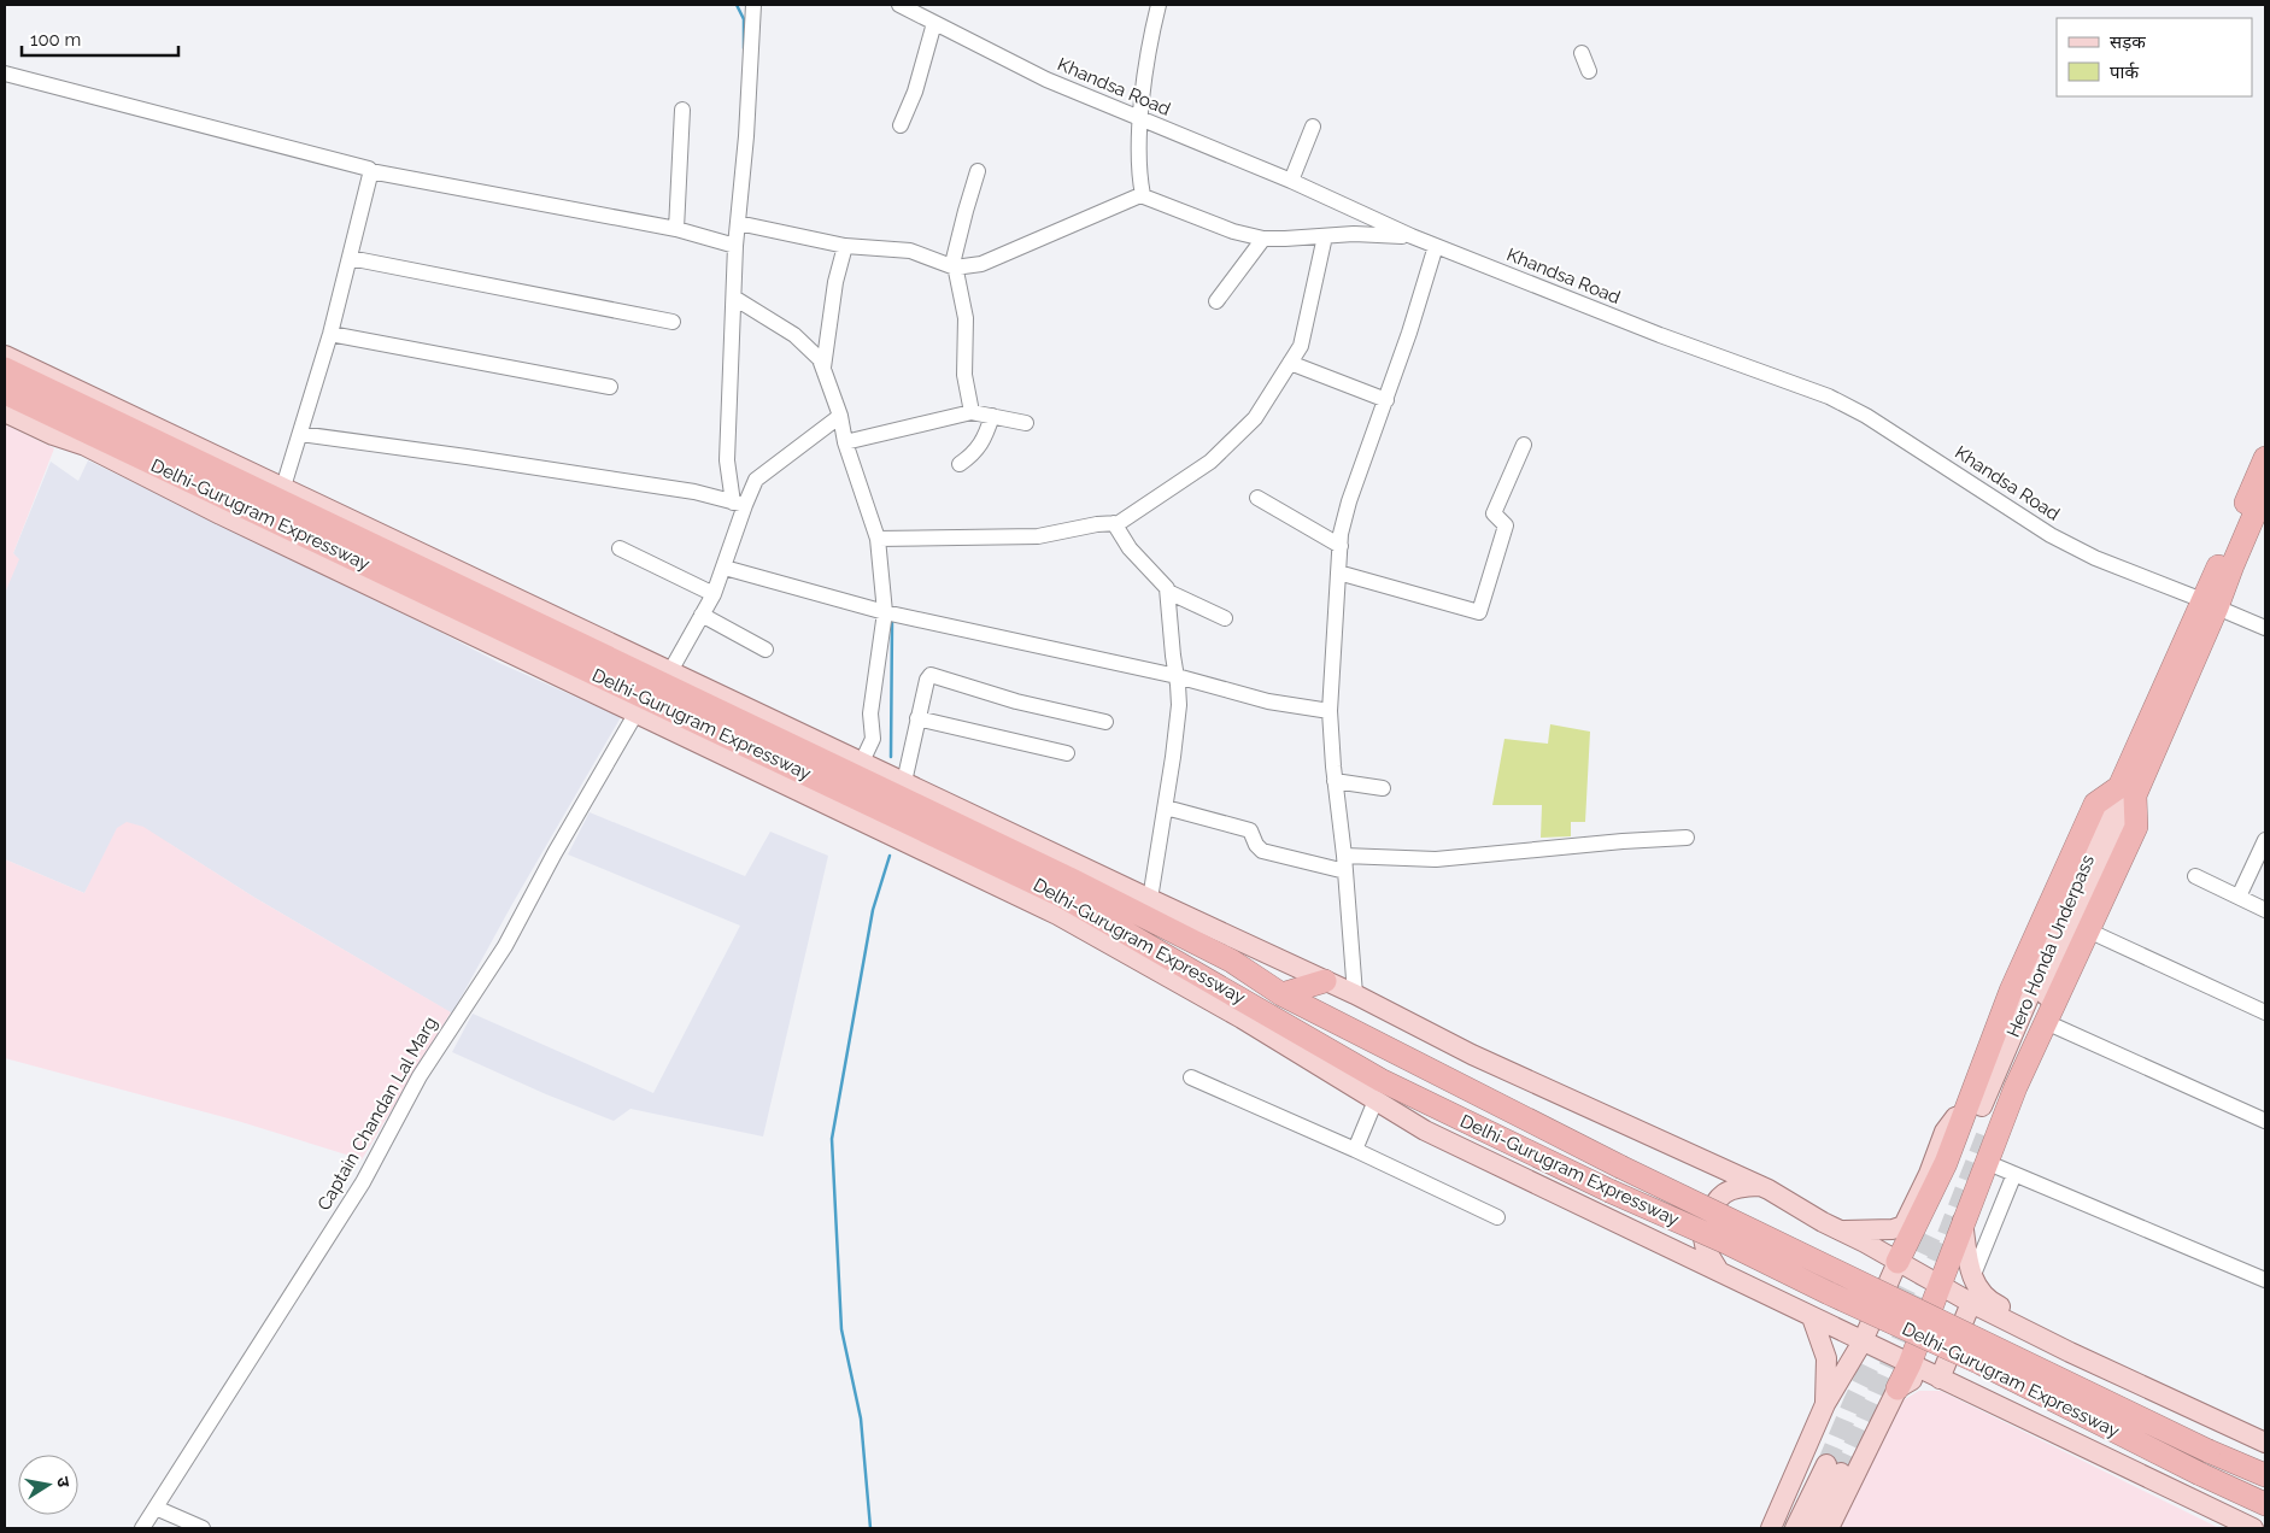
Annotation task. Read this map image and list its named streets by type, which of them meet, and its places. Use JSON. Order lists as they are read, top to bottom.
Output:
{
  "streets": {
    "highway": ["Delhi-Gurugram Expressway"],
    "main road": ["Hero Honda Underpass"],
    "street": ["Khandsa Road", "Captain Chandan Lal Marg"]
  },
  "legend": ["सड़क", "पार्क"],
  "scale_bar": "100 m",
  "north": "right"
}
